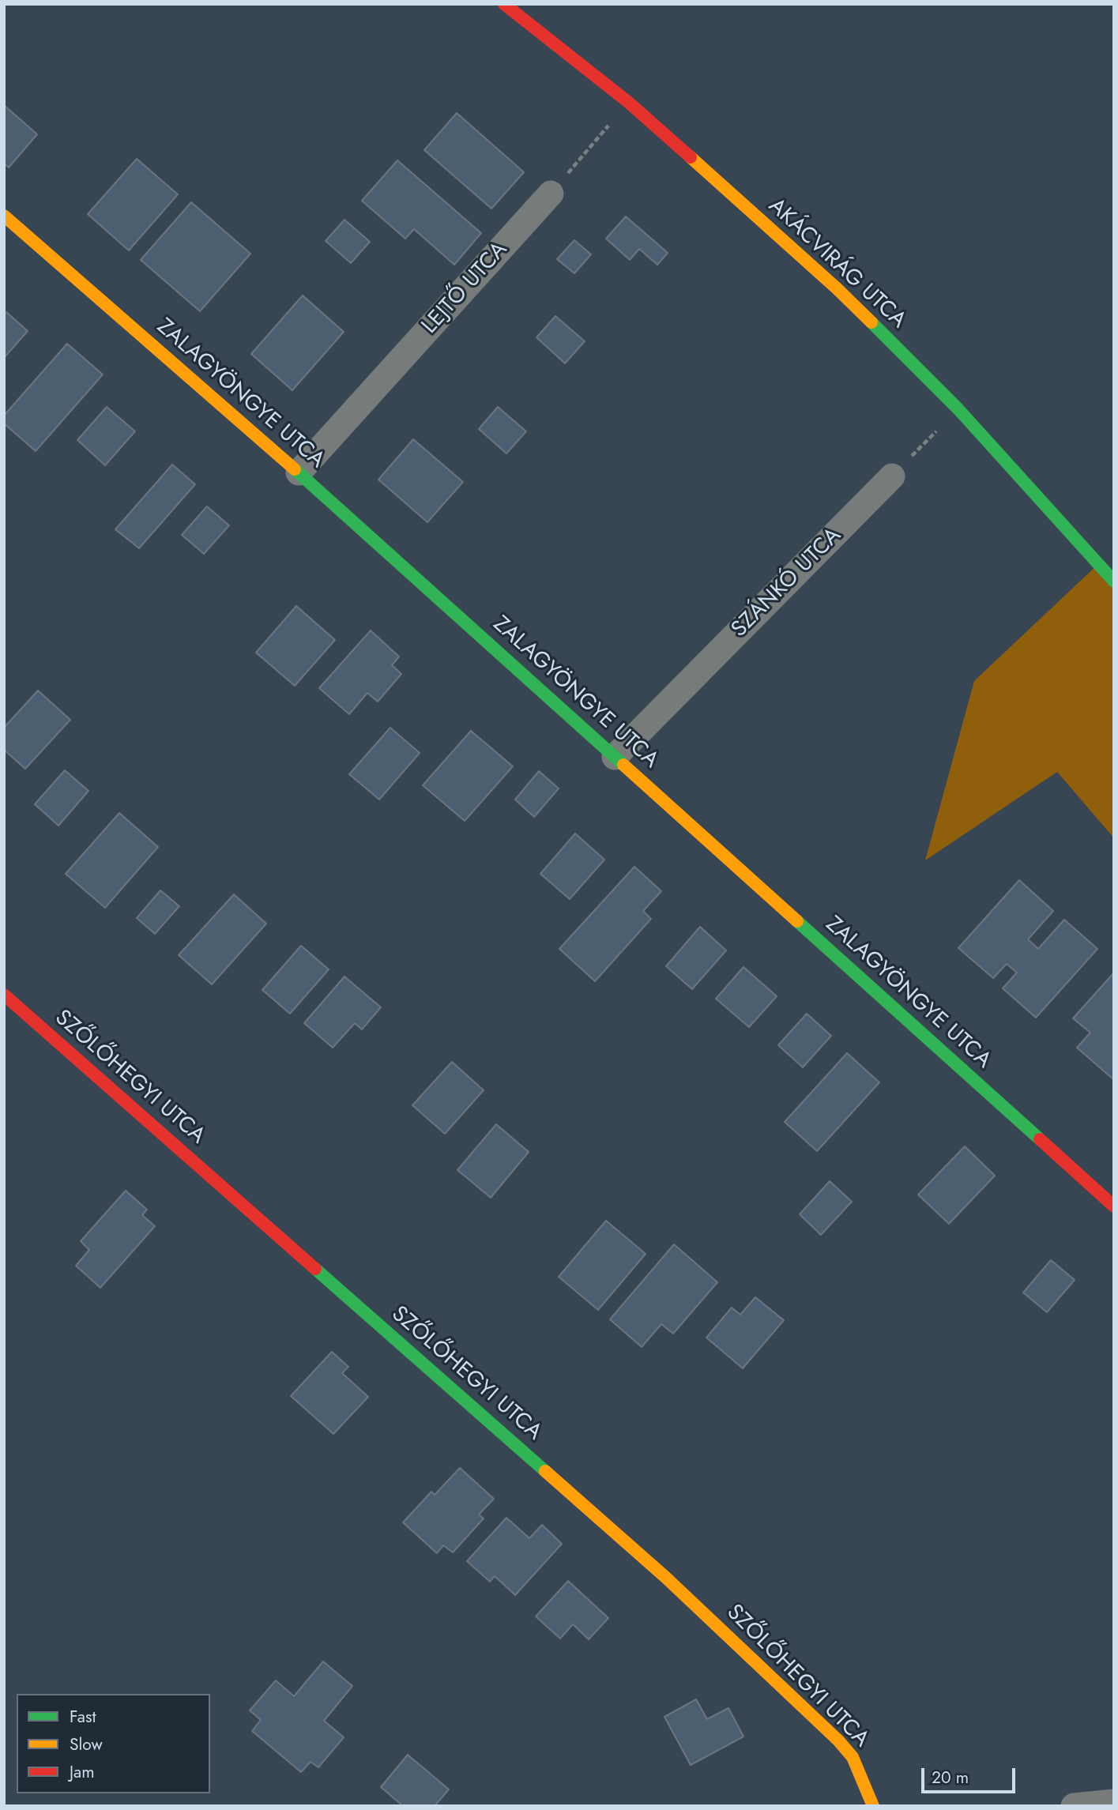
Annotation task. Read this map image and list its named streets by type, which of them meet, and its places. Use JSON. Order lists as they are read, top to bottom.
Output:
{
  "streets": {
    "street": [
      "AKÁCVIRÁG UTCA",
      "LEJTŐ UTCA",
      "ZALAGYÖNGYE UTCA",
      "SZÁNKÓ UTCA",
      "SZŐLŐHEGYI UTCA"
    ]
  },
  "crossings": [
    ["LEJTŐ UTCA", "ZALAGYÖNGYE UTCA"],
    ["ZALAGYÖNGYE UTCA", "SZÁNKÓ UTCA"]
  ],
  "legend": ["Fast", "Slow", "Jam"],
  "scale_bar": "20 m"
}
